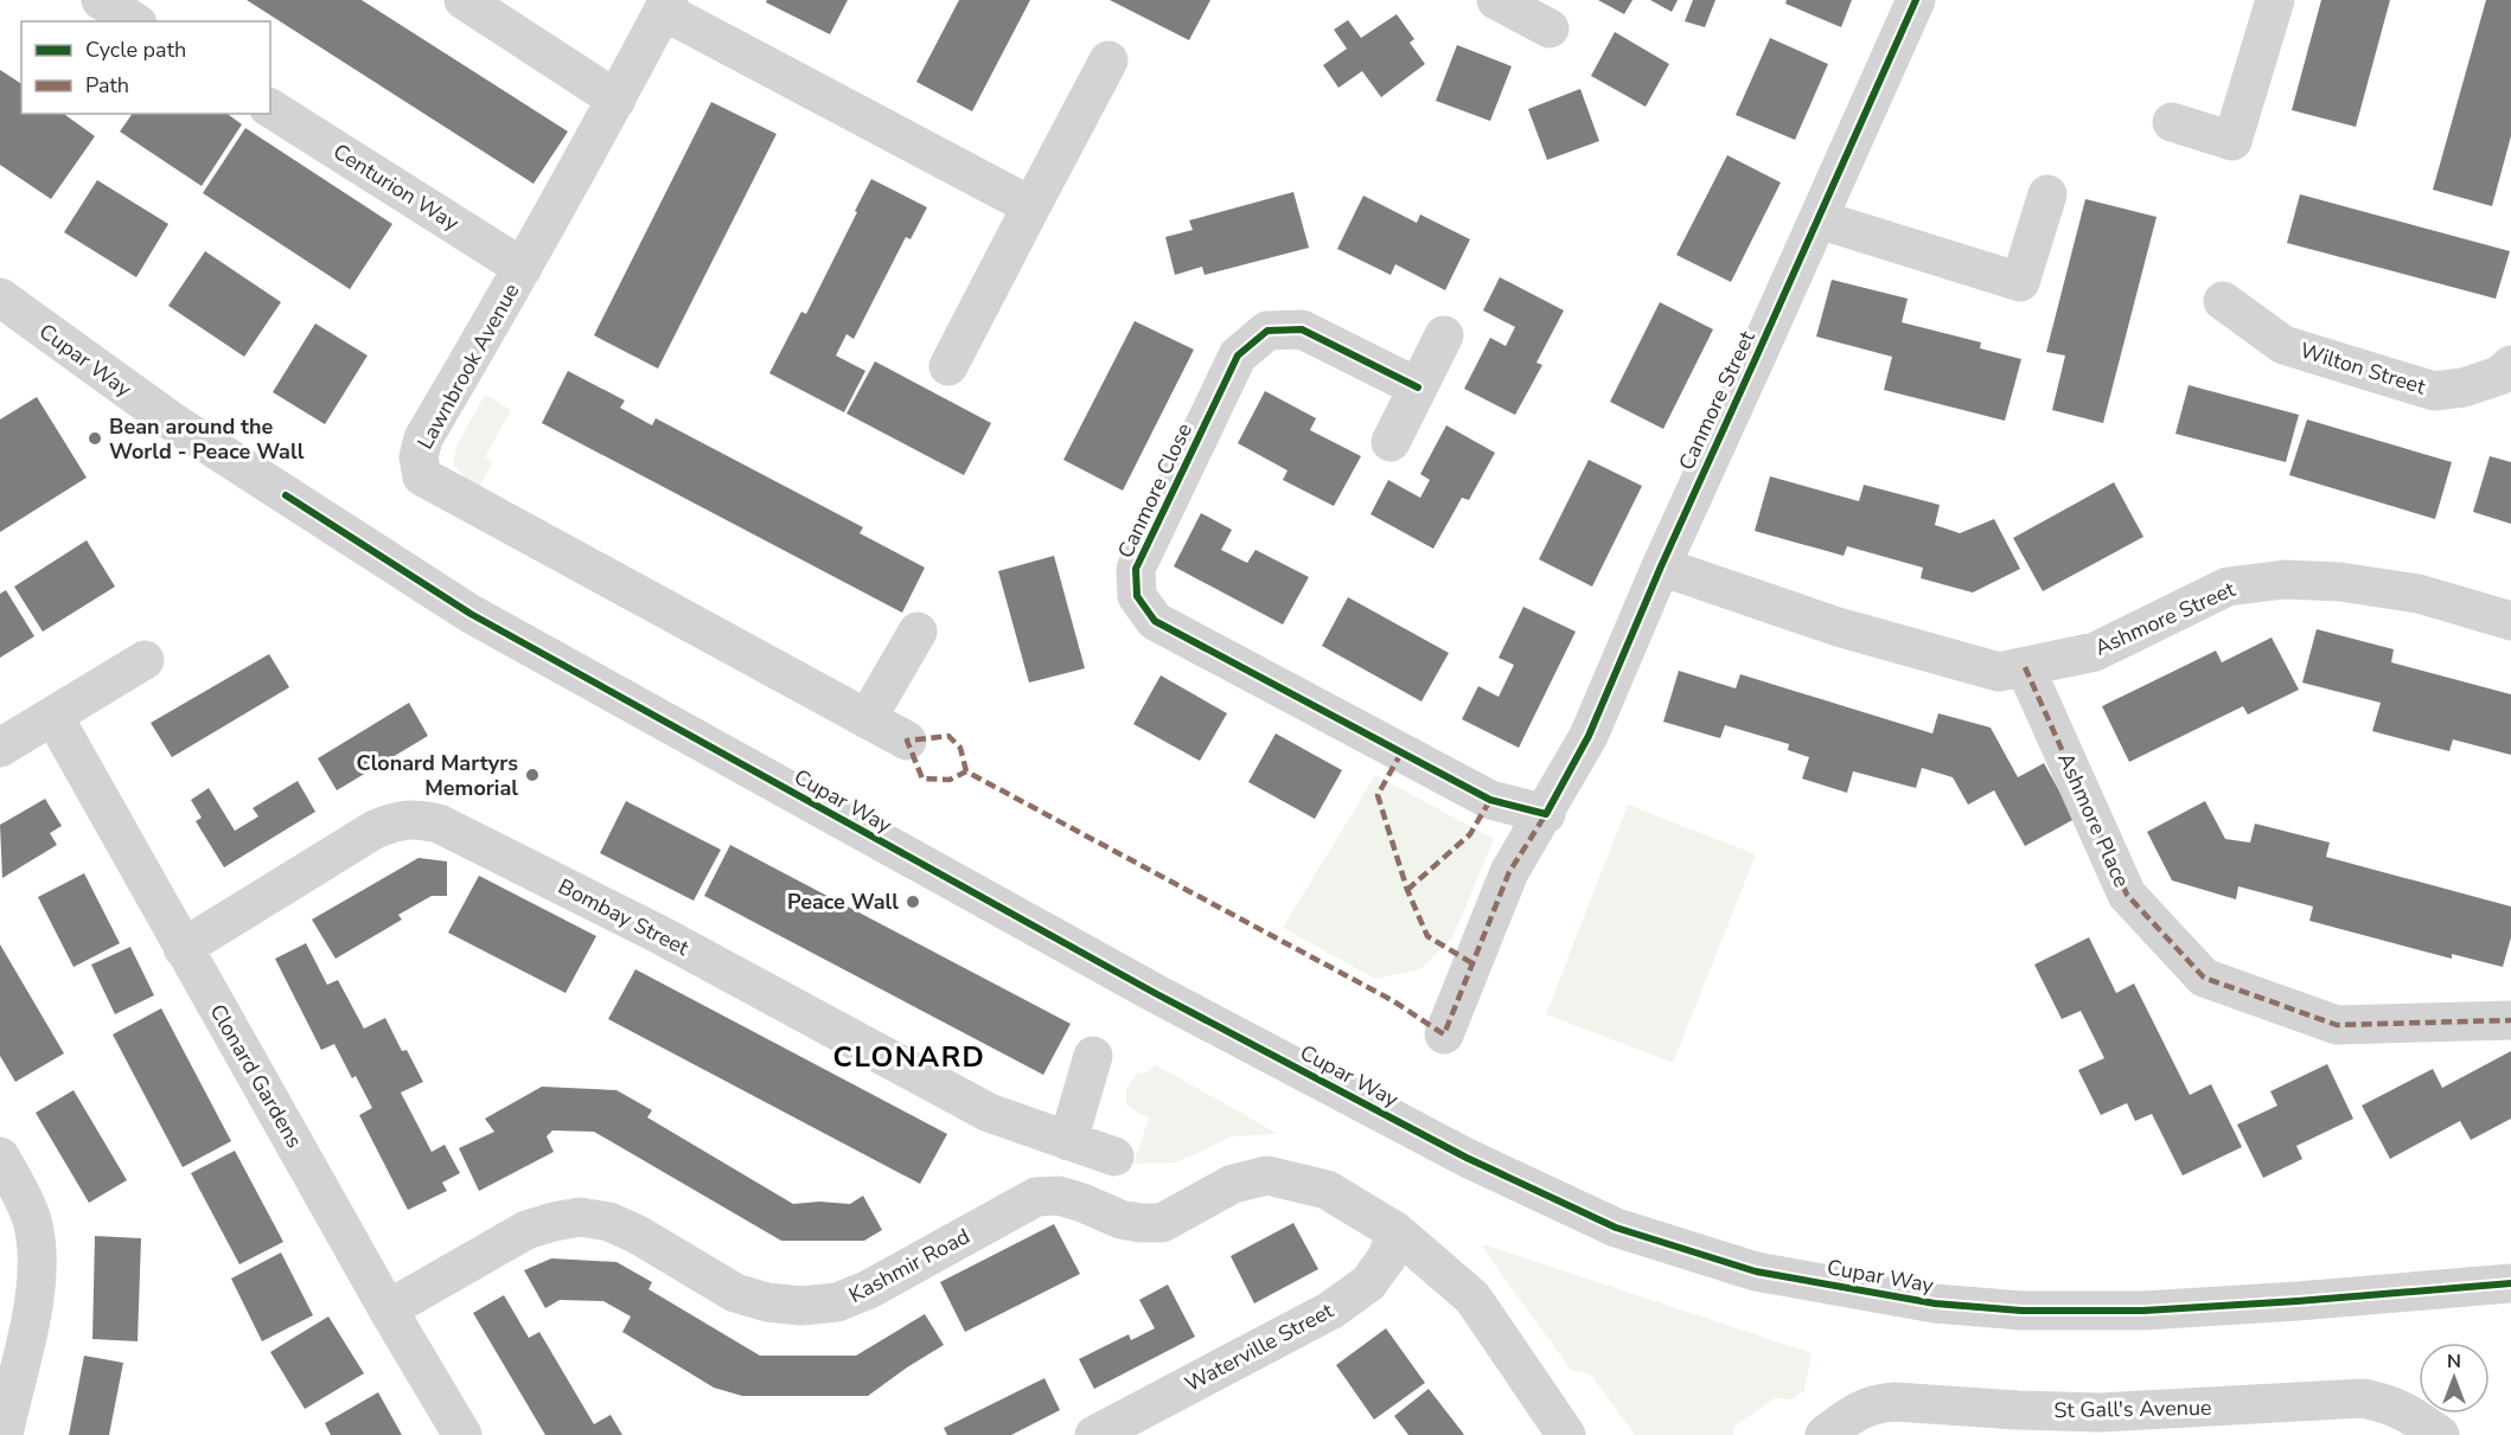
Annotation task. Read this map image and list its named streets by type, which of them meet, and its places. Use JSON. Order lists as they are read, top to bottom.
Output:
{
  "streets": {
    "street": [
      "Centurion Way",
      "Cupar Way",
      "Lawnbrook Avenue",
      "Wilton Street",
      "Canmore Street",
      "Canmore Close",
      "Ashmore Street",
      "Ashmore Place",
      "Bombay Street",
      "Clonard Gardens",
      "Kashmir Road",
      "Waterville Street",
      "St Gall's Avenue"
    ]
  },
  "crossings": [
    ["Centurion Way", "Lawnbrook Avenue"],
    ["Canmore Street", "Canmore Close"],
    ["Canmore Street", "Ashmore Street"],
    ["Ashmore Street", "Ashmore Place"],
    ["Bombay Street", "Clonard Gardens"],
    ["Clonard Gardens", "Kashmir Road"],
    ["Kashmir Road", "Waterville Street"]
  ],
  "districts": ["CLONARD"],
  "places": ["Bean around the World - Peace Wall", "Clonard Martyrs Memorial", "Peace Wall"],
  "legend": ["Cycle path", "Path"],
  "north": "top"
}
